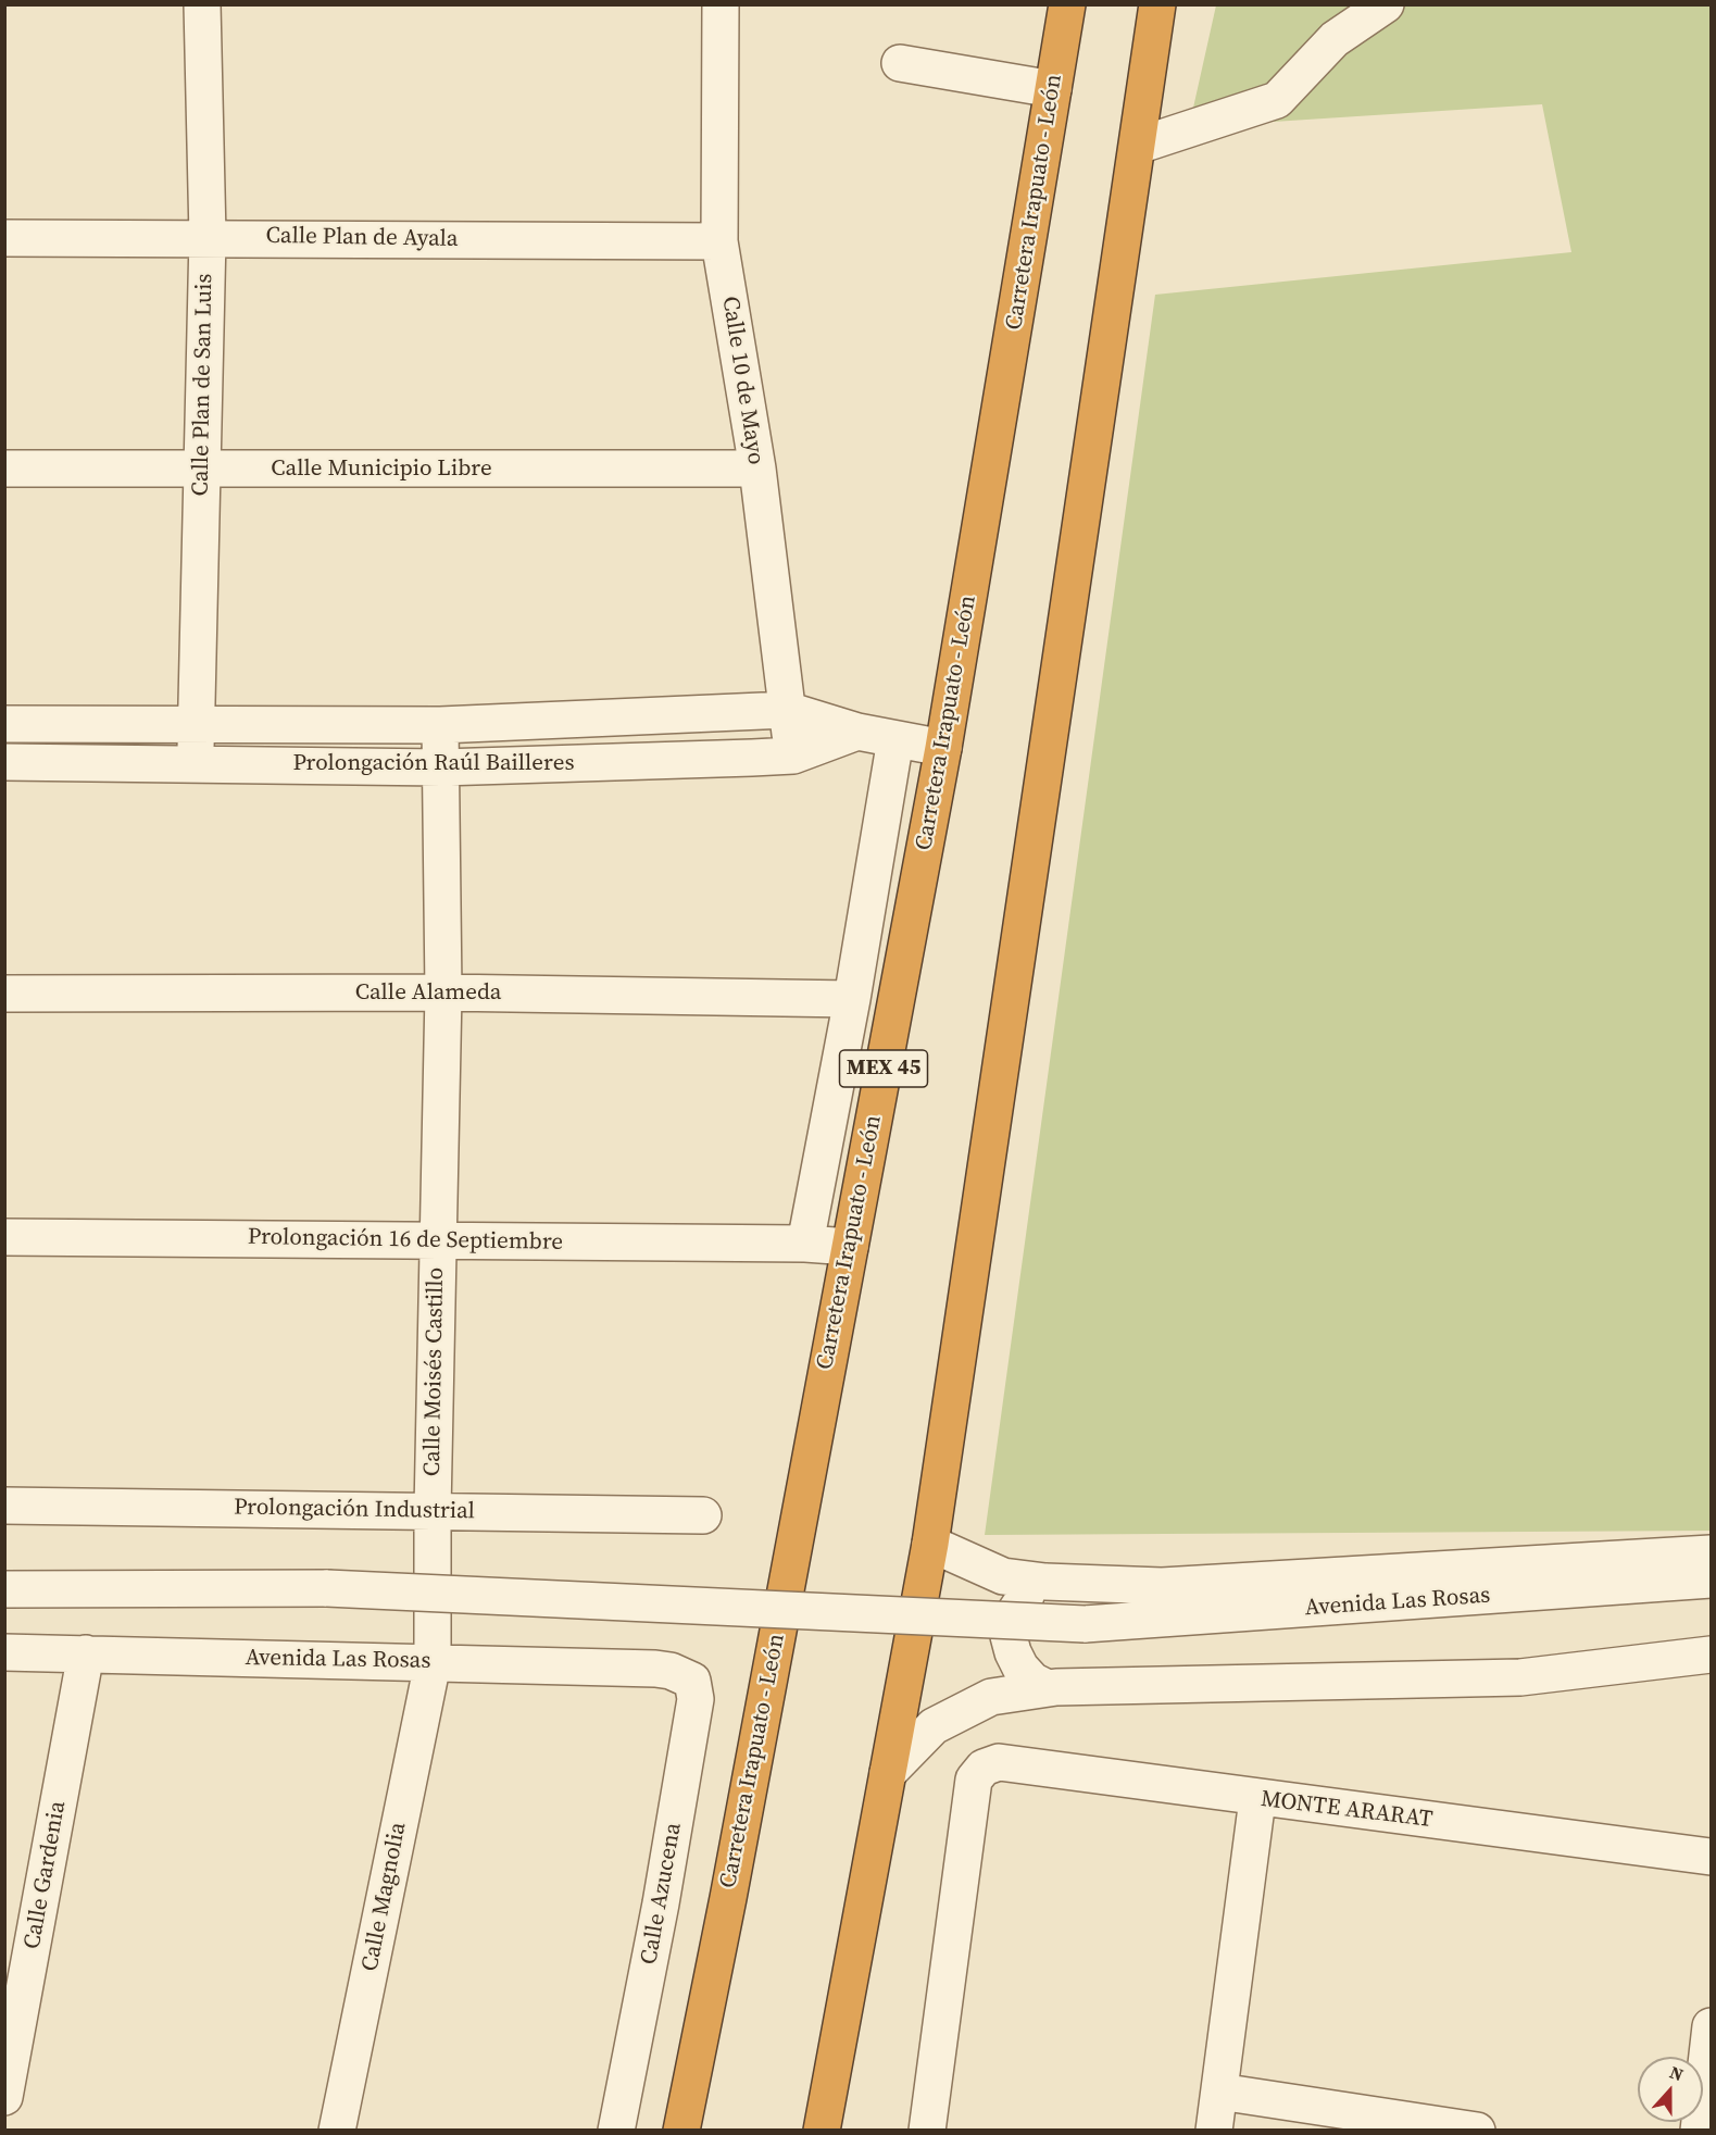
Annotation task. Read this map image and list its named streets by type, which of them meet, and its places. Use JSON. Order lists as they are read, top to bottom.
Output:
{
  "streets": {
    "highway": ["Carretera Irapuato - León", "MEX 45"],
    "street": [
      "Calle Plan de Ayala",
      "Calle 10 de Mayo",
      "Calle Plan de San Luis",
      "Calle Municipio Libre",
      "Prolongación Raúl Bailleres",
      "Calle Alameda",
      "Prolongación 16 de Septiembre",
      "Calle Moisés Castillo",
      "Prolongación Industrial",
      "Avenida Las Rosas",
      "MONTE ARARAT",
      "Calle Gardenia",
      "Calle Azucena",
      "Calle Magnolia"
    ]
  },
  "crossings": [
    ["Carretera Irapuato - León", "Prolongación Raúl Bailleres"],
    ["Carretera Irapuato - León", "Prolongación 16 de Septiembre"],
    ["Calle Plan de Ayala", "Calle 10 de Mayo"],
    ["Calle Plan de Ayala", "Calle Plan de San Luis"],
    ["Calle 10 de Mayo", "Calle Municipio Libre"],
    ["Calle 10 de Mayo", "Prolongación Raúl Bailleres"],
    ["Calle Plan de San Luis", "Calle Municipio Libre"],
    ["Calle Plan de San Luis", "Prolongación Raúl Bailleres"],
    ["Prolongación Raúl Bailleres", "Calle Moisés Castillo"],
    ["Calle Alameda", "Calle Moisés Castillo"],
    ["Prolongación 16 de Septiembre", "Calle Moisés Castillo"],
    ["Calle Moisés Castillo", "Prolongación Industrial"],
    ["Calle Moisés Castillo", "Avenida Las Rosas"],
    ["Calle Moisés Castillo", "Calle Magnolia"],
    ["Avenida Las Rosas", "Calle Gardenia"],
    ["Avenida Las Rosas", "Calle Azucena"],
    ["Avenida Las Rosas", "Calle Magnolia"]
  ],
  "north": "top"
}
